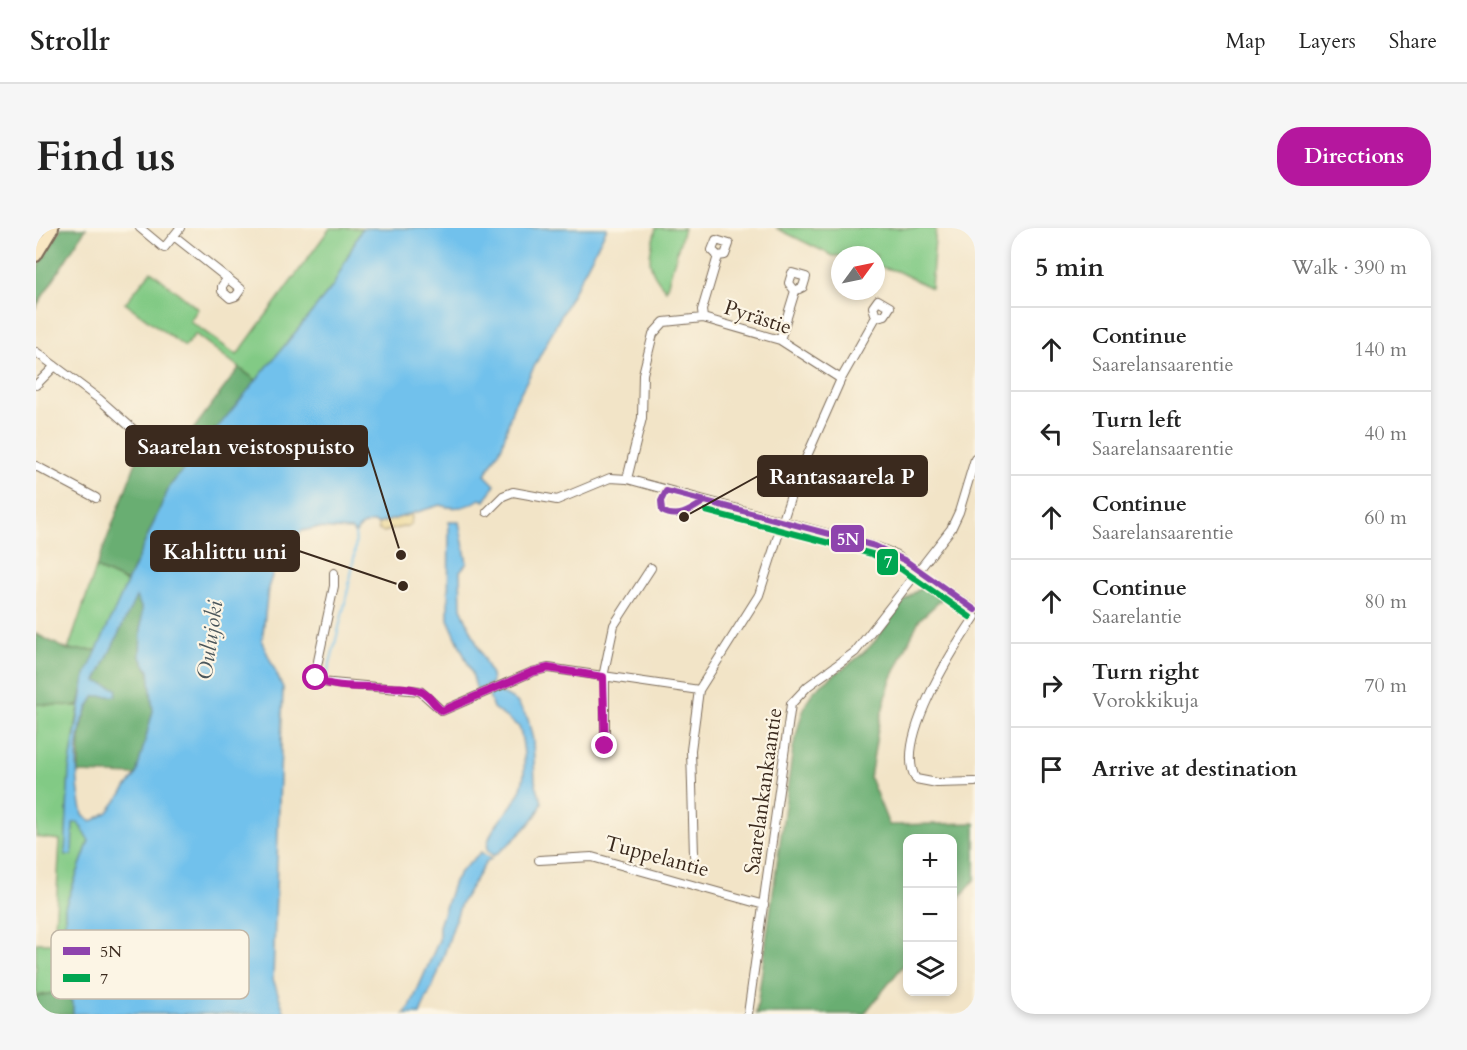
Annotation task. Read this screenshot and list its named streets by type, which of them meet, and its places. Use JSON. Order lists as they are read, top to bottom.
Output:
{
  "streets": {
    "street": ["Pyrästie", "Saarelankankaantie", "Tuppelantie"]
  },
  "crossings": [
    ["Saarelankankaantie", "Tuppelantie"]
  ],
  "water": ["Oulujoki"],
  "places": ["Rantasaarela P", "Saarelan veistospuisto", "Kahlittu uni"],
  "lines": ["transit line 5N", "transit line 7"],
  "legend": ["5N", "7"],
  "north": "top right",
  "page": {
    "header": "Strollr",
    "nav": ["Map", "Layers", "Share"],
    "buttons": "Directions",
    "title": "Find us",
    "heading": ["5 min", "Walk · 390 m"],
    "list": [
      ["Continue", "Saarelansaarentie", "140 m"],
      ["Turn left", "Saarelansaarentie", "40 m"],
      ["Continue", "Saarelansaarentie", "60 m"],
      ["Continue", "Saarelantie", "80 m"],
      ["Turn right", "Vorokkikuja", "70 m"],
      "Arrive at destination"
    ],
    "map_buttons": ["+", "−"]
  }
}
